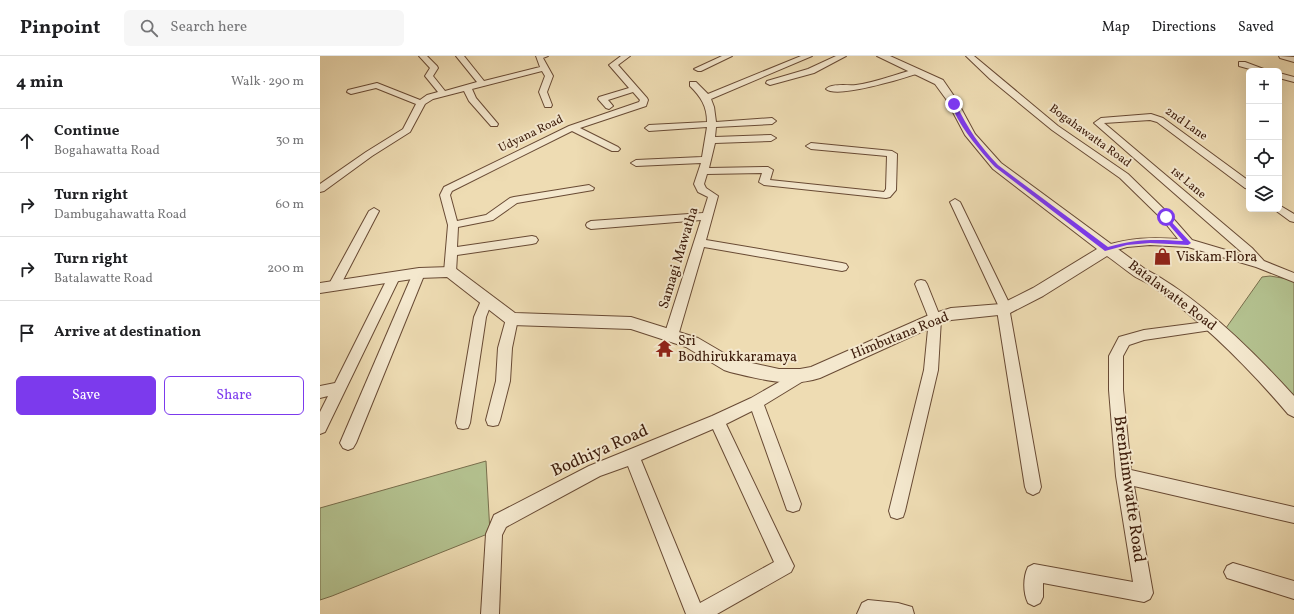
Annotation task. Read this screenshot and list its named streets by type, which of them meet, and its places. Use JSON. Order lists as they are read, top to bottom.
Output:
{
  "streets": {
    "street": [
      "2nd Lane",
      "Udyana Road",
      "Bogahawatta Road",
      "1st Lane",
      "Samagi Mawatha",
      "Batalawatte Road",
      "Himbutana Road",
      "Bodhiya Road",
      "Brenhimwatte Road"
    ]
  },
  "crossings": [
    ["2nd Lane", "1st Lane"],
    ["Samagi Mawatha", "Himbutana Road"],
    ["Batalawatte Road", "Himbutana Road"],
    ["Batalawatte Road", "Brenhimwatte Road"],
    ["Himbutana Road", "Bodhiya Road"]
  ],
  "places": {
    "shop": ["Viskam Flora"],
    "temple": ["Sri Bodhirukkaramaya"]
  },
  "page": {
    "header": "Pinpoint",
    "search": "Search here",
    "nav": ["Map", "Directions", "Saved"],
    "heading": ["4 min", "Walk · 290 m"],
    "map_buttons": ["+", "−"],
    "list": [
      ["Continue", "Bogahawatta Road", "30 m"],
      ["Turn right", "Dambugahawatta Road", "60 m"],
      ["Turn right", "Batalawatte Road", "200 m"],
      "Arrive at destination"
    ],
    "buttons": ["Save", "Share"]
  }
}
